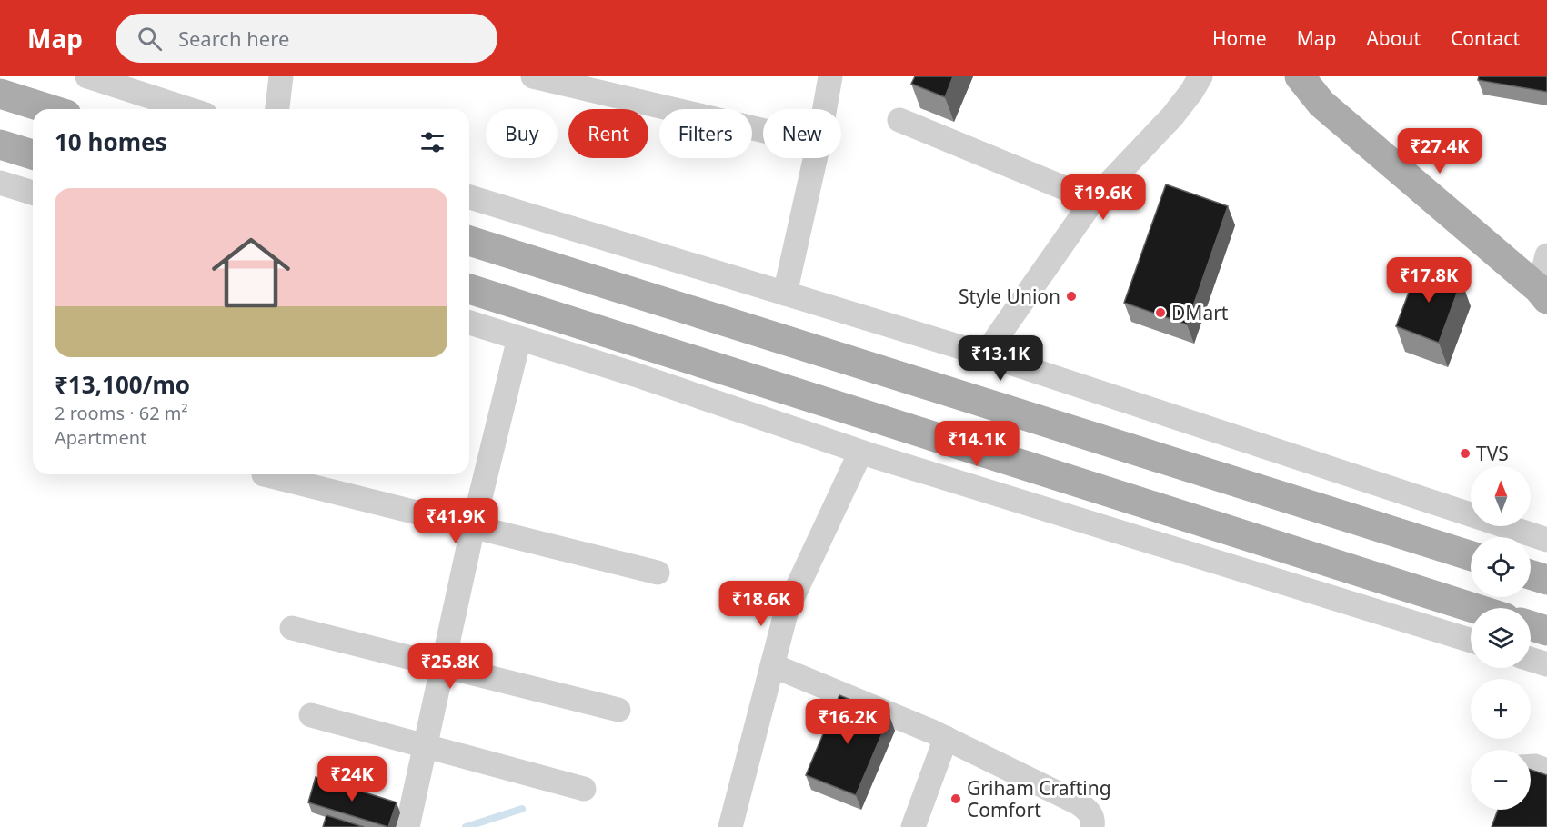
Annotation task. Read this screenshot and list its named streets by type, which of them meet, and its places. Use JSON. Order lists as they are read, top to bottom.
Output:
{
  "places": [
    "Style Union",
    "DMart",
    "TVS",
    "Griham Crafting Comfort"
  ],
  "north": "top",
  "page": {
    "header": "Map",
    "search": "Search here",
    "nav": [
      "Home",
      "Map",
      "About",
      "Contact"
    ],
    "chip": [
      "Buy",
      "Rent",
      "Filters",
      "New"
    ],
    "heading": "10 homes",
    "price": [
      "₹27.4K",
      "₹19.6K",
      "₹17.8K",
      "₹13.1K",
      "₹14.1K",
      "₹41.9K",
      "₹18.6K",
      "₹25.8K",
      "₹16.2K",
      "₹24K"
    ],
    "list": [
      {
        "name": "₹13,100/mo",
        "note": "2 rooms · 62 m² · Apartment"
      }
    ],
    "map_buttons": ["+", "−"]
  }
}
